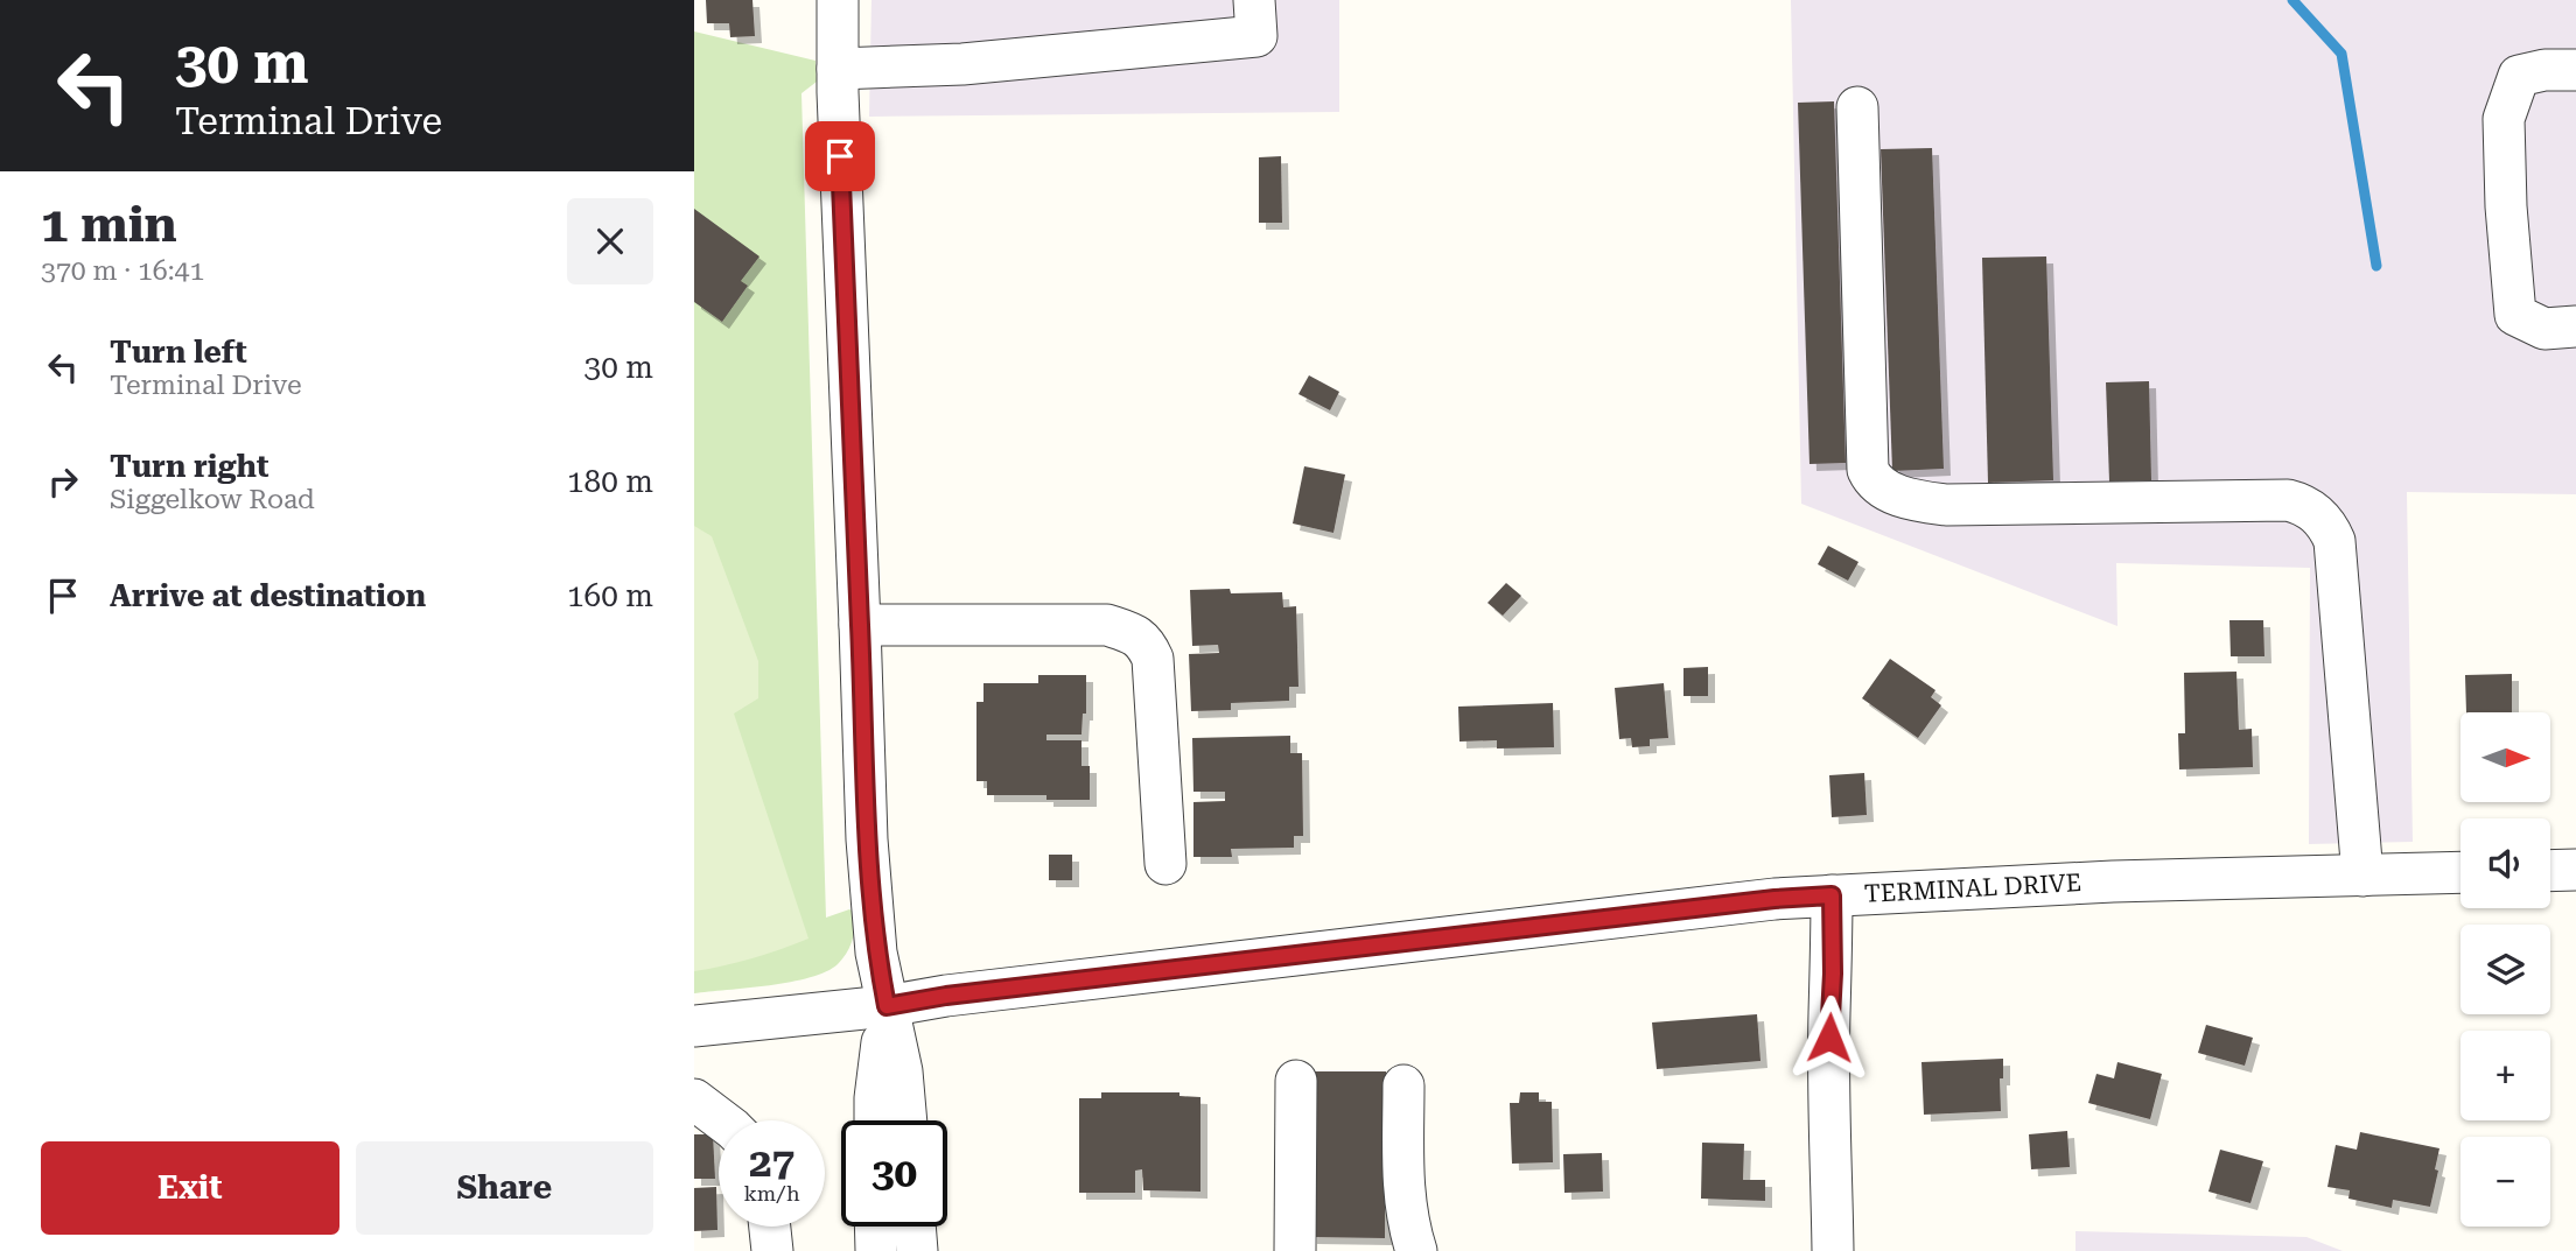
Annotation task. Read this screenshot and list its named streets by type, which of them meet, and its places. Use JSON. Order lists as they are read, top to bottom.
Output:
{
  "streets": {
    "street": ["TERMINAL DRIVE"]
  },
  "north": "right",
  "page": {
    "turn": ["30 m", "Terminal Drive"],
    "heading": ["1 min", "370 m · 16:41"],
    "list": [
      {
        "name": "Turn left",
        "note": "Terminal Drive",
        "value": "30 m"
      },
      {
        "name": "Turn right",
        "note": "Siggelkow Road",
        "value": "180 m"
      },
      {
        "name": "Arrive at destination",
        "value": "160 m"
      }
    ],
    "map_buttons": ["+", "−"],
    "speed": "27 km/h",
    "limit": "30",
    "buttons": ["Exit", "Share"]
  }
}
